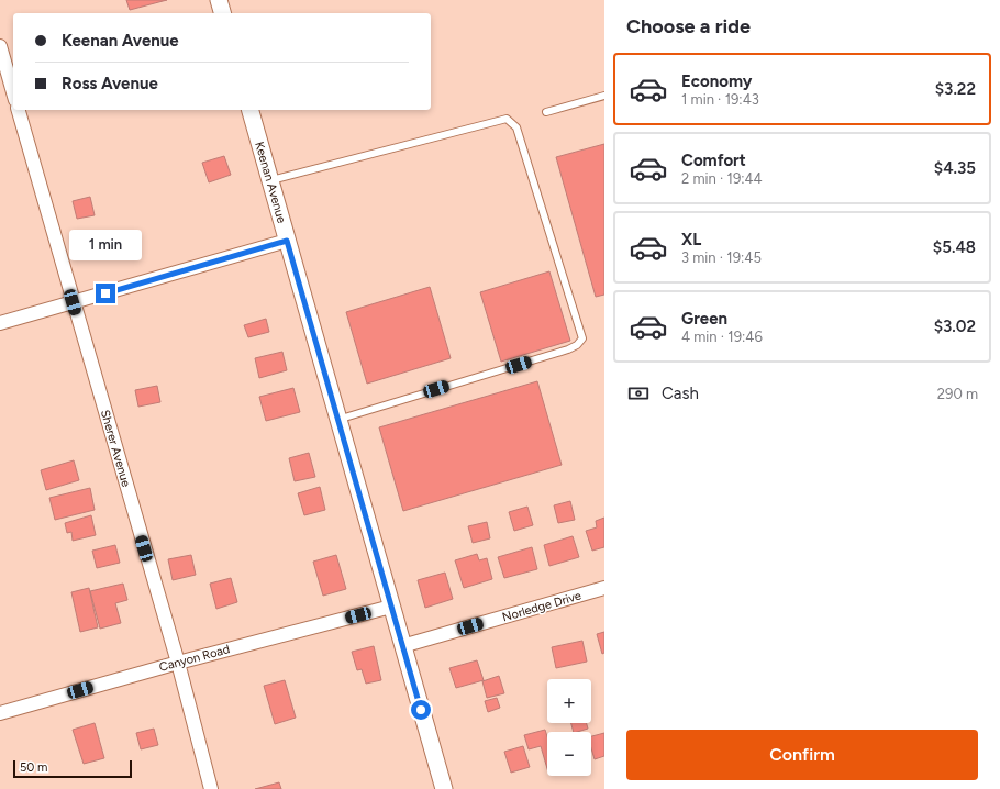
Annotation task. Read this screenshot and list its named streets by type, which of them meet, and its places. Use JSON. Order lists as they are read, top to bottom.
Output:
{
  "streets": {
    "street": [
      "Keenan Avenue",
      "Sherer Avenue",
      "Norledge Drive",
      "Canyon Road"
    ]
  },
  "crossings": [
    ["Keenan Avenue", "Norledge Drive"],
    ["Keenan Avenue", "Canyon Road"],
    ["Sherer Avenue", "Canyon Road"]
  ],
  "scale_bar": "50 m",
  "page": {
    "heading": "Choose a ride",
    "banner": ["Keenan Avenue", "Ross Avenue"],
    "list": [
      {
        "name": "Economy",
        "note": "1 min · 19:43",
        "value": "$3.22"
      },
      {
        "name": "Comfort",
        "note": "2 min · 19:44",
        "value": "$4.35"
      },
      {
        "name": "XL",
        "note": "3 min · 19:45",
        "value": "$5.48"
      },
      {
        "name": "Green",
        "note": "4 min · 19:46",
        "value": "$3.02"
      }
    ],
    "bubble": "1 min",
    "pay": ["Cash", "290 m"],
    "map_buttons": ["+", "−"],
    "buttons": "Confirm",
    "scale": "50 m"
  }
}
